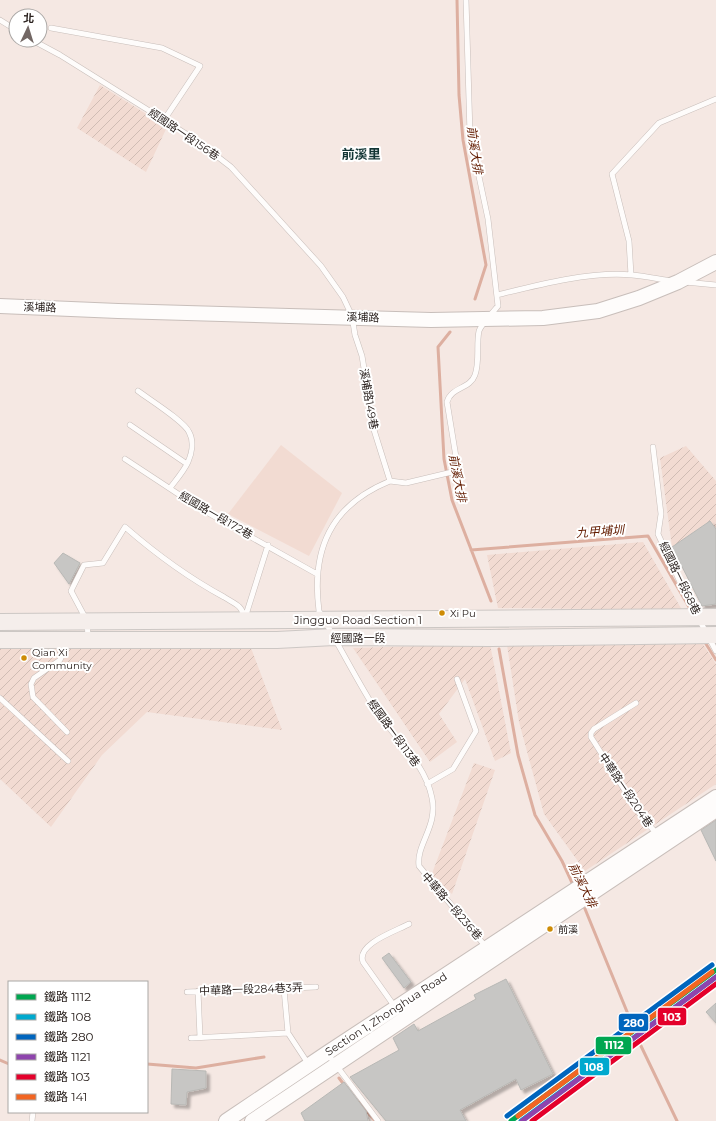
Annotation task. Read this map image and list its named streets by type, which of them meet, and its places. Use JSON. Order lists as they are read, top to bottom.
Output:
{
  "streets": {
    "main road": ["Jingguo Road Section 1", "經國路一段"],
    "street": ["溪埔路", "Section 1, Zhonghua Road"],
    "lane": [
      "經國路一段156巷",
      "溪埔路149巷",
      "經國路一段172巷",
      "經國路一段68巷",
      "經國路一段113巷",
      "中華路一段204巷",
      "中華路一段236巷",
      "中華路一段284巷3弄"
    ]
  },
  "crossings": [
    ["經國路一段156巷", "溪埔路"],
    ["經國路一段156巷", "溪埔路149巷"],
    ["溪埔路", "溪埔路149巷"],
    ["經國路一段68巷", "Jingguo Road Section 1"],
    ["經國路一段68巷", "經國路一段"],
    ["Jingguo Road Section 1", "經國路一段113巷"],
    ["經國路一段", "經國路一段113巷"],
    ["經國路一段113巷", "中華路一段236巷"],
    ["中華路一段204巷", "Section 1, Zhonghua Road"],
    ["中華路一段236巷", "Section 1, Zhonghua Road"]
  ],
  "districts": ["前溪里"],
  "water": ["前溪大排", "九甲埔圳"],
  "places": ["Xi Pu", "Qian Xi Community", "前溪"],
  "lines": [
    "rail line 280",
    "rail line 1112",
    "rail line 141",
    "rail line 108",
    "rail line 1121",
    "rail line 103"
  ],
  "legend": [
    "鐵路 1112",
    "鐵路 108",
    "鐵路 280",
    "鐵路 1121",
    "鐵路 103",
    "鐵路 141"
  ],
  "north": "top"
}
